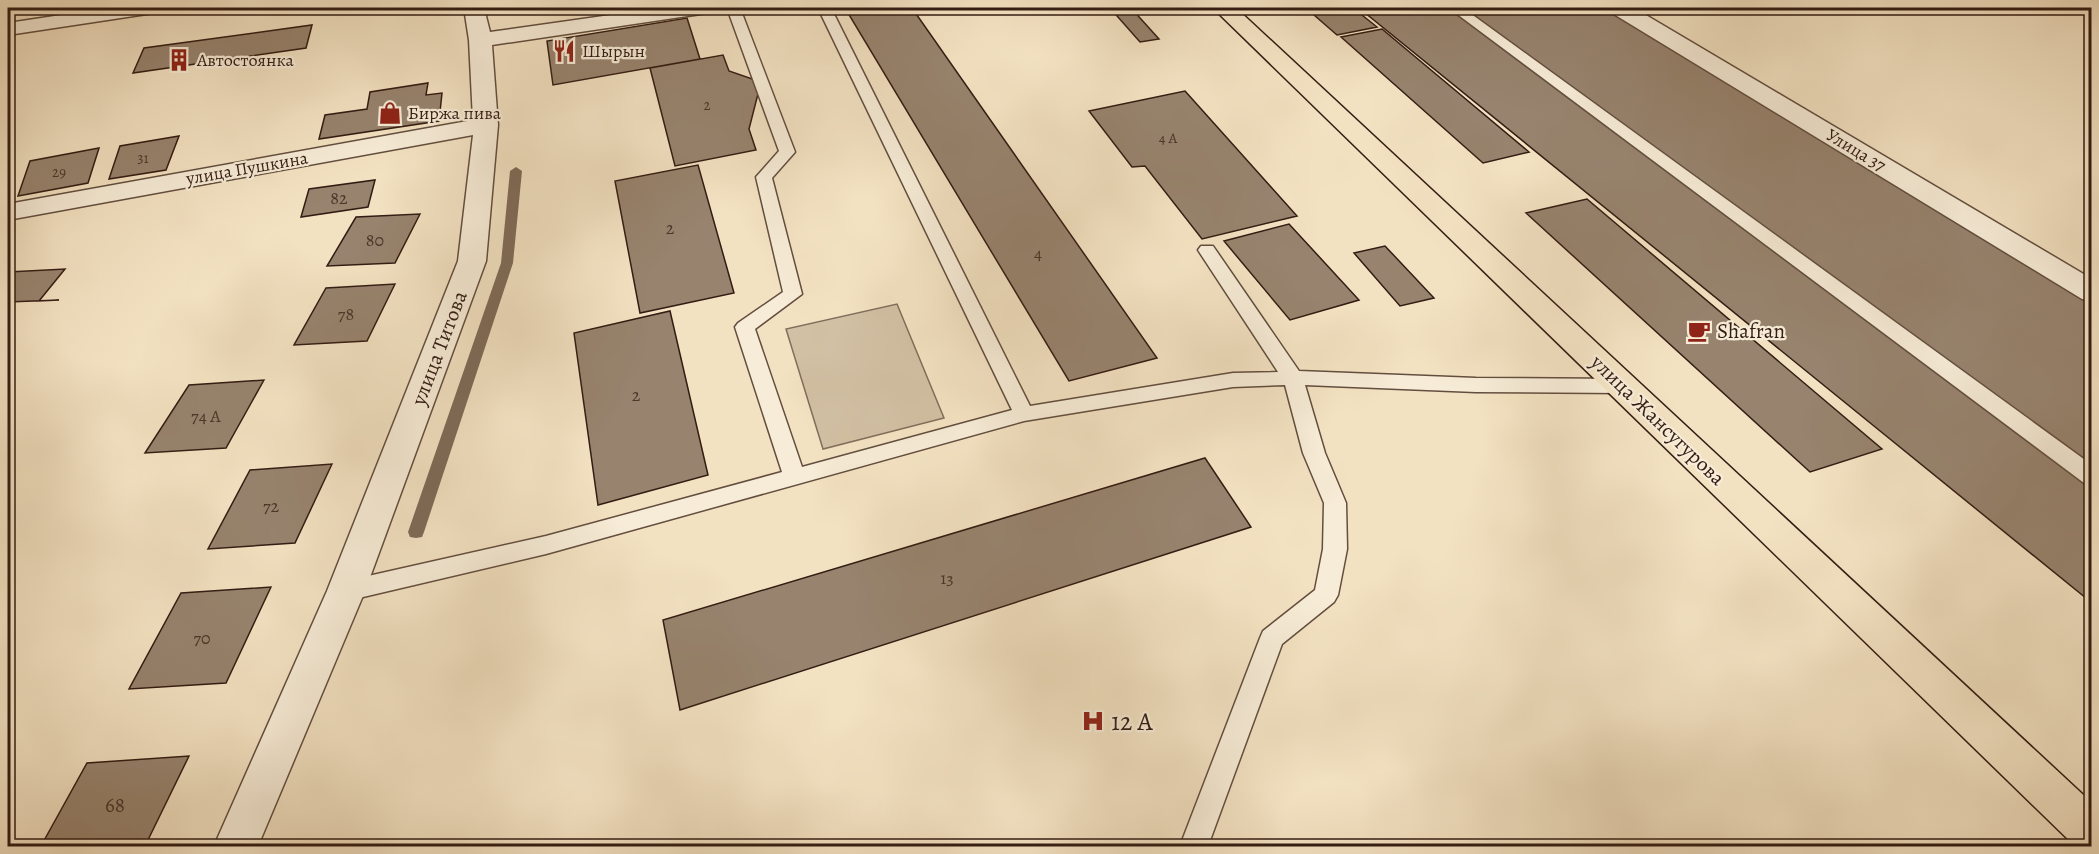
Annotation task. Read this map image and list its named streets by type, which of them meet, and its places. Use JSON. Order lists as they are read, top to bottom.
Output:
{
  "streets": {
    "main road": ["улица Жансугурова"],
    "street": ["Улица 37", "улица Пушкина", "улица Титова"]
  },
  "crossings": [
    ["улица Пушкина", "улица Титова"]
  ],
  "places": {
    "restaurant": ["Шырын"],
    "building": ["Автостоянка"],
    "shop": ["Биржа пива"],
    "cafe": ["Shafran"],
    "hospital": ["12 А"]
  },
  "house_numbers": [
    "2",
    "4 А",
    "31",
    "29",
    "82",
    "2",
    "80",
    "4",
    "78",
    "2",
    "74 А",
    "72",
    "13",
    "70",
    "68"
  ]
}
